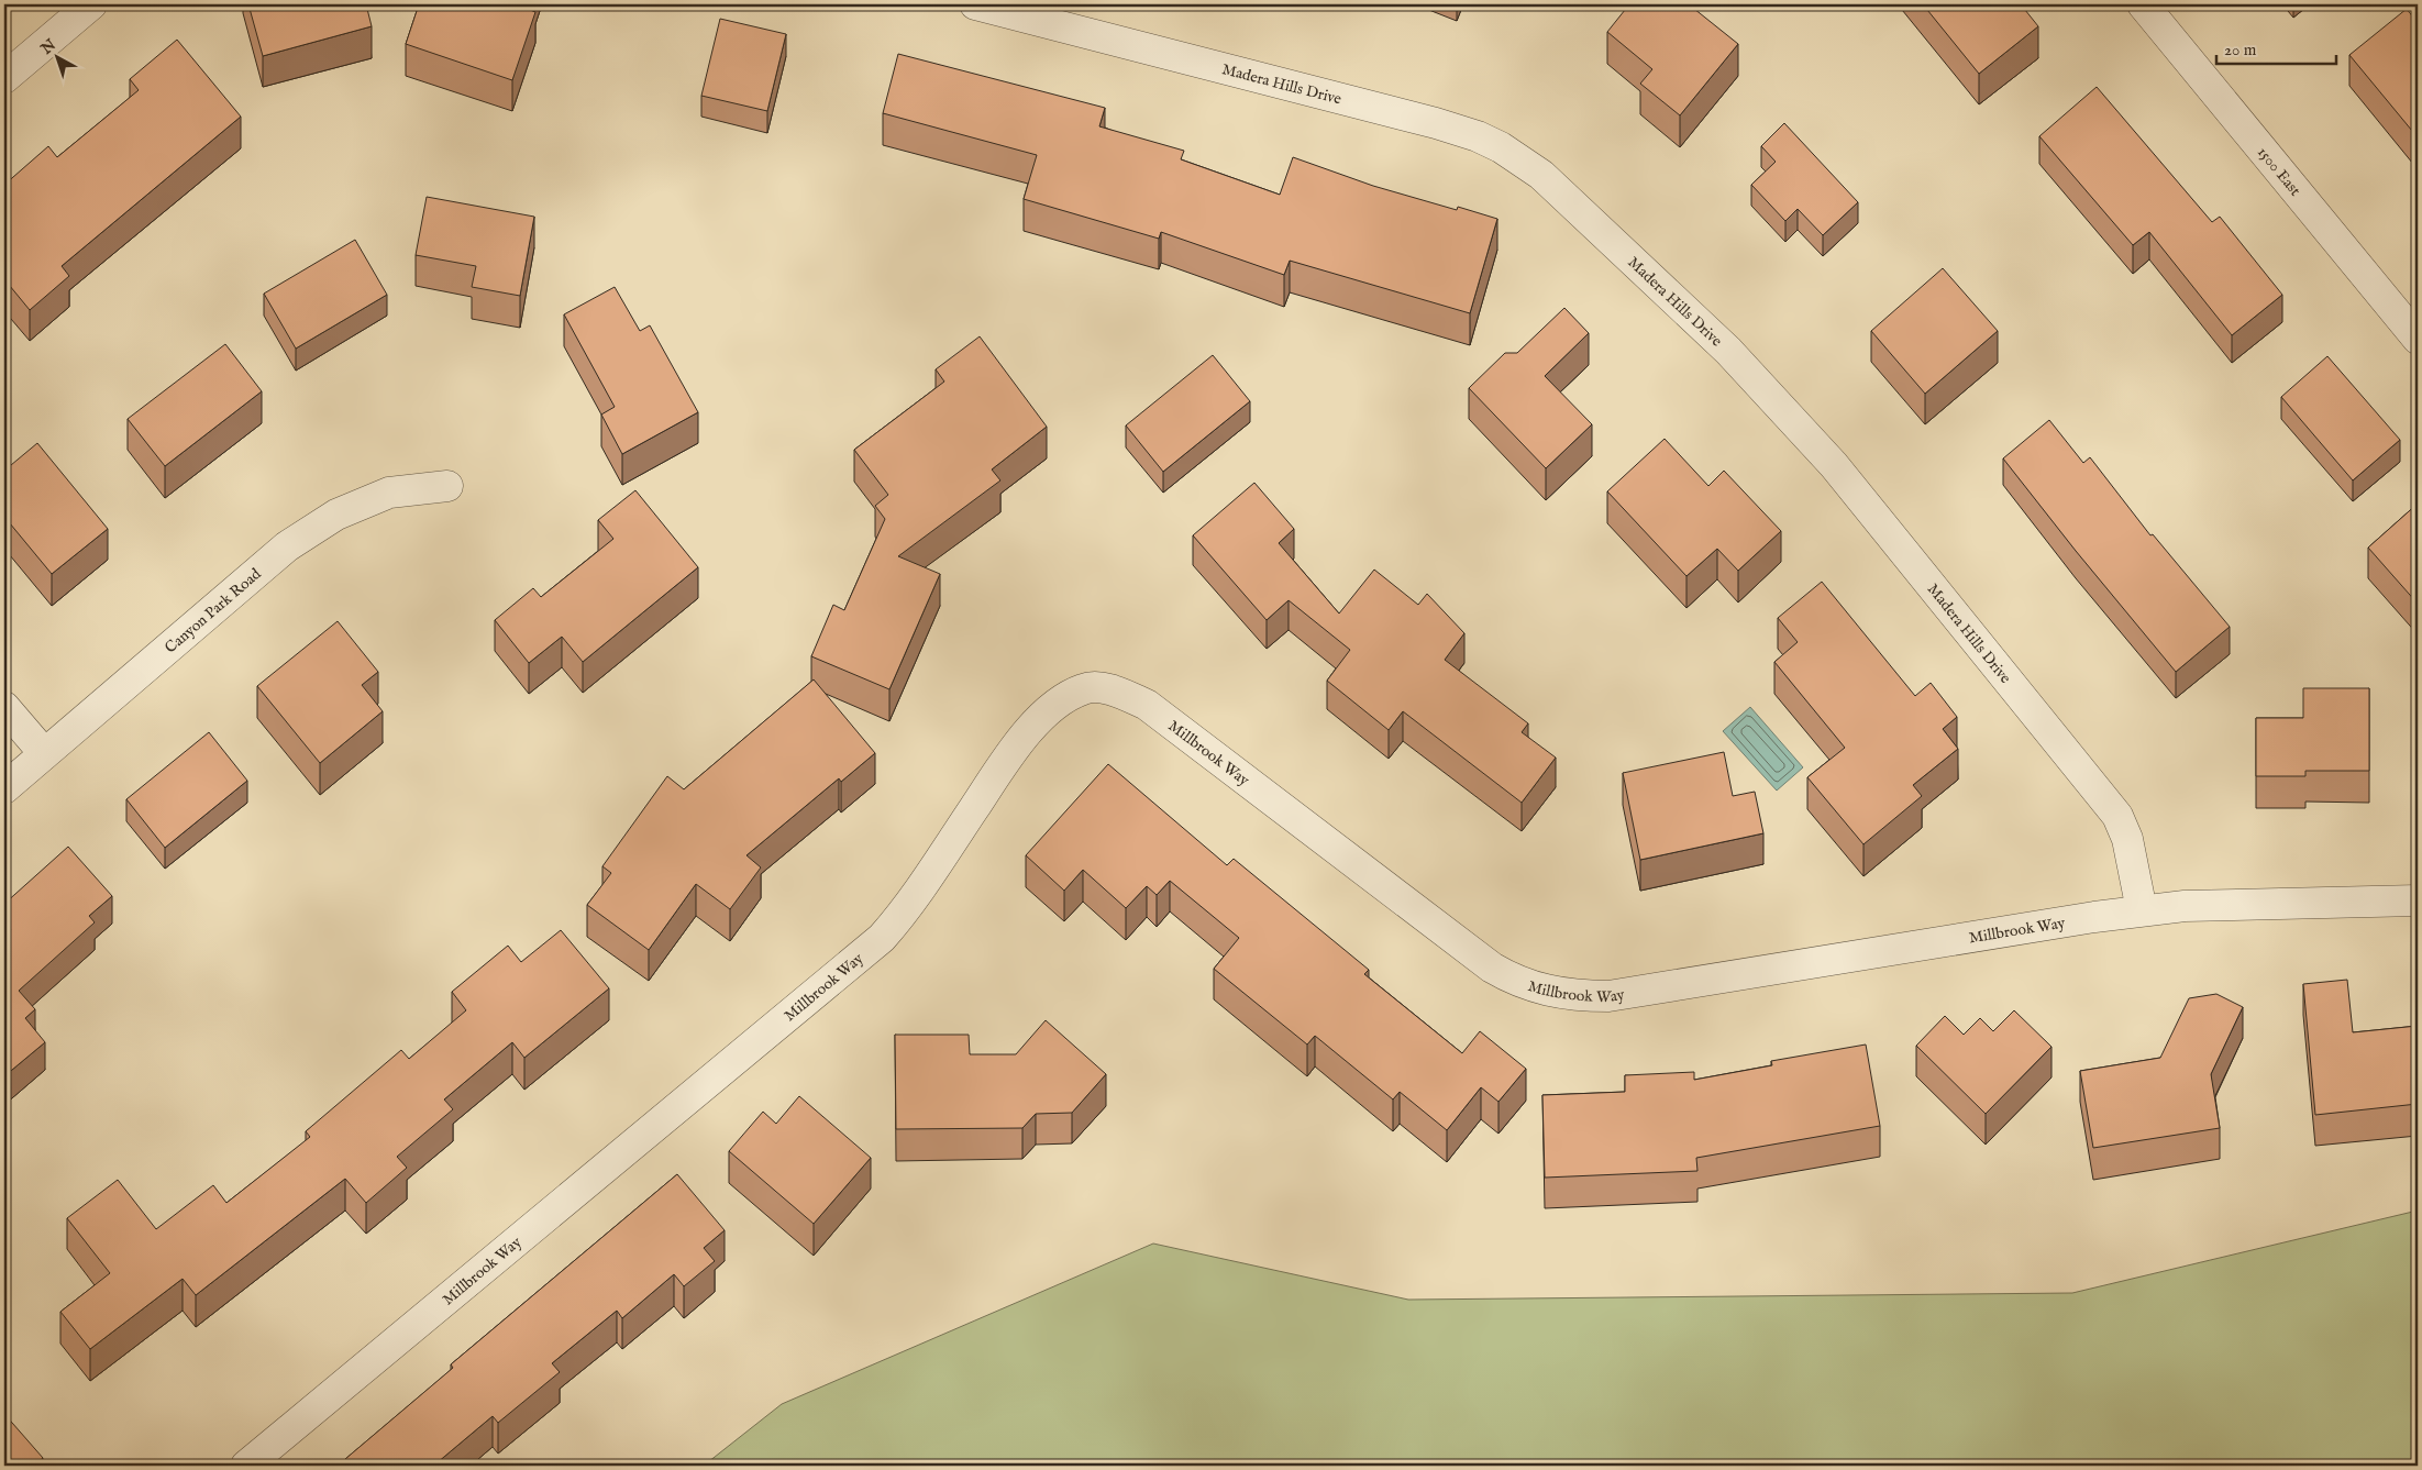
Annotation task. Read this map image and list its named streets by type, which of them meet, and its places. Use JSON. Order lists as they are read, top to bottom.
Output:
{
  "streets": {
    "street": [
      "Madera Hills Drive",
      "1500 East",
      "Canyon Park Road",
      "Millbrook Way"
    ]
  },
  "crossings": [
    ["Madera Hills Drive", "Millbrook Way"]
  ],
  "scale_bar": "20 m",
  "north": "top left"
}
